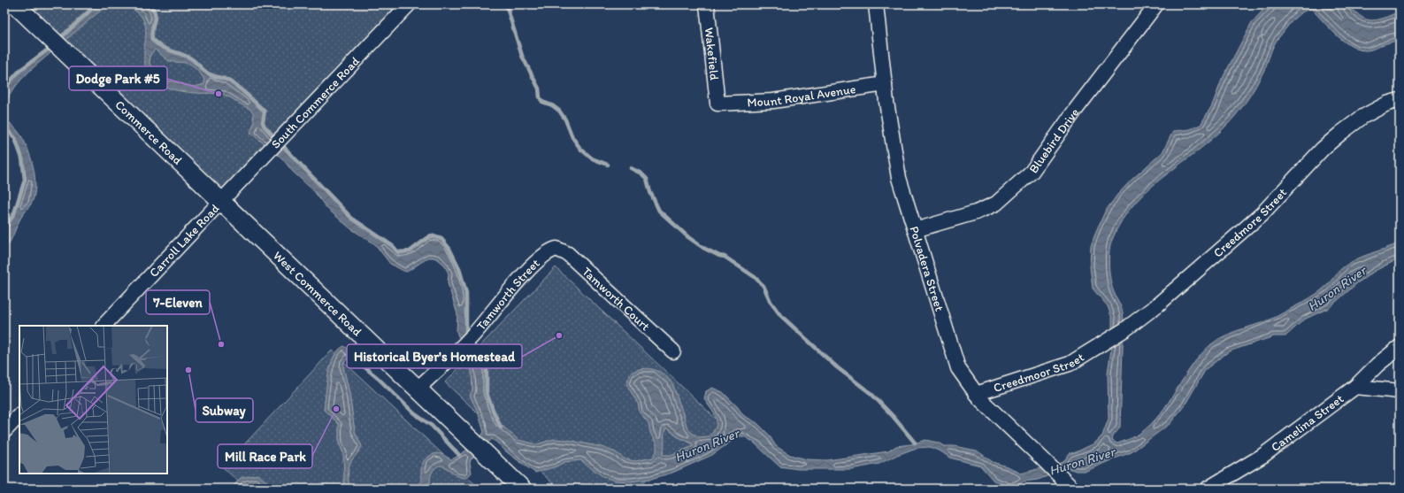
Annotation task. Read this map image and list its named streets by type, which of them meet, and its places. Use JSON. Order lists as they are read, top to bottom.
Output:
{
  "streets": {
    "main road": ["Commerce Road", "West Commerce Road"],
    "street": [
      "Wakefield",
      "Mount Royal Avenue",
      "South Commerce Road",
      "Bluebird Drive",
      "Creedmore Street",
      "Carroll Lake Road",
      "Polvadera Street",
      "Tamworth Street",
      "Tamworth Court",
      "Creedmoor Street",
      "Camelina Street"
    ]
  },
  "crossings": [
    ["Wakefield", "Mount Royal Avenue"],
    ["Mount Royal Avenue", "Polvadera Street"],
    ["South Commerce Road", "Commerce Road"],
    ["South Commerce Road", "Carroll Lake Road"],
    ["South Commerce Road", "West Commerce Road"],
    ["Commerce Road", "Carroll Lake Road"],
    ["Commerce Road", "West Commerce Road"],
    ["Bluebird Drive", "Polvadera Street"],
    ["Creedmore Street", "Creedmoor Street"],
    ["Carroll Lake Road", "West Commerce Road"],
    ["Polvadera Street", "Creedmoor Street"],
    ["West Commerce Road", "Tamworth Street"],
    ["Tamworth Street", "Tamworth Court"]
  ],
  "water": ["Huron River"],
  "places": [
    "Dodge Park #5",
    "Historical Byer's Homestead",
    "7-Eleven",
    "Subway",
    "Mill Race Park"
  ]
}
